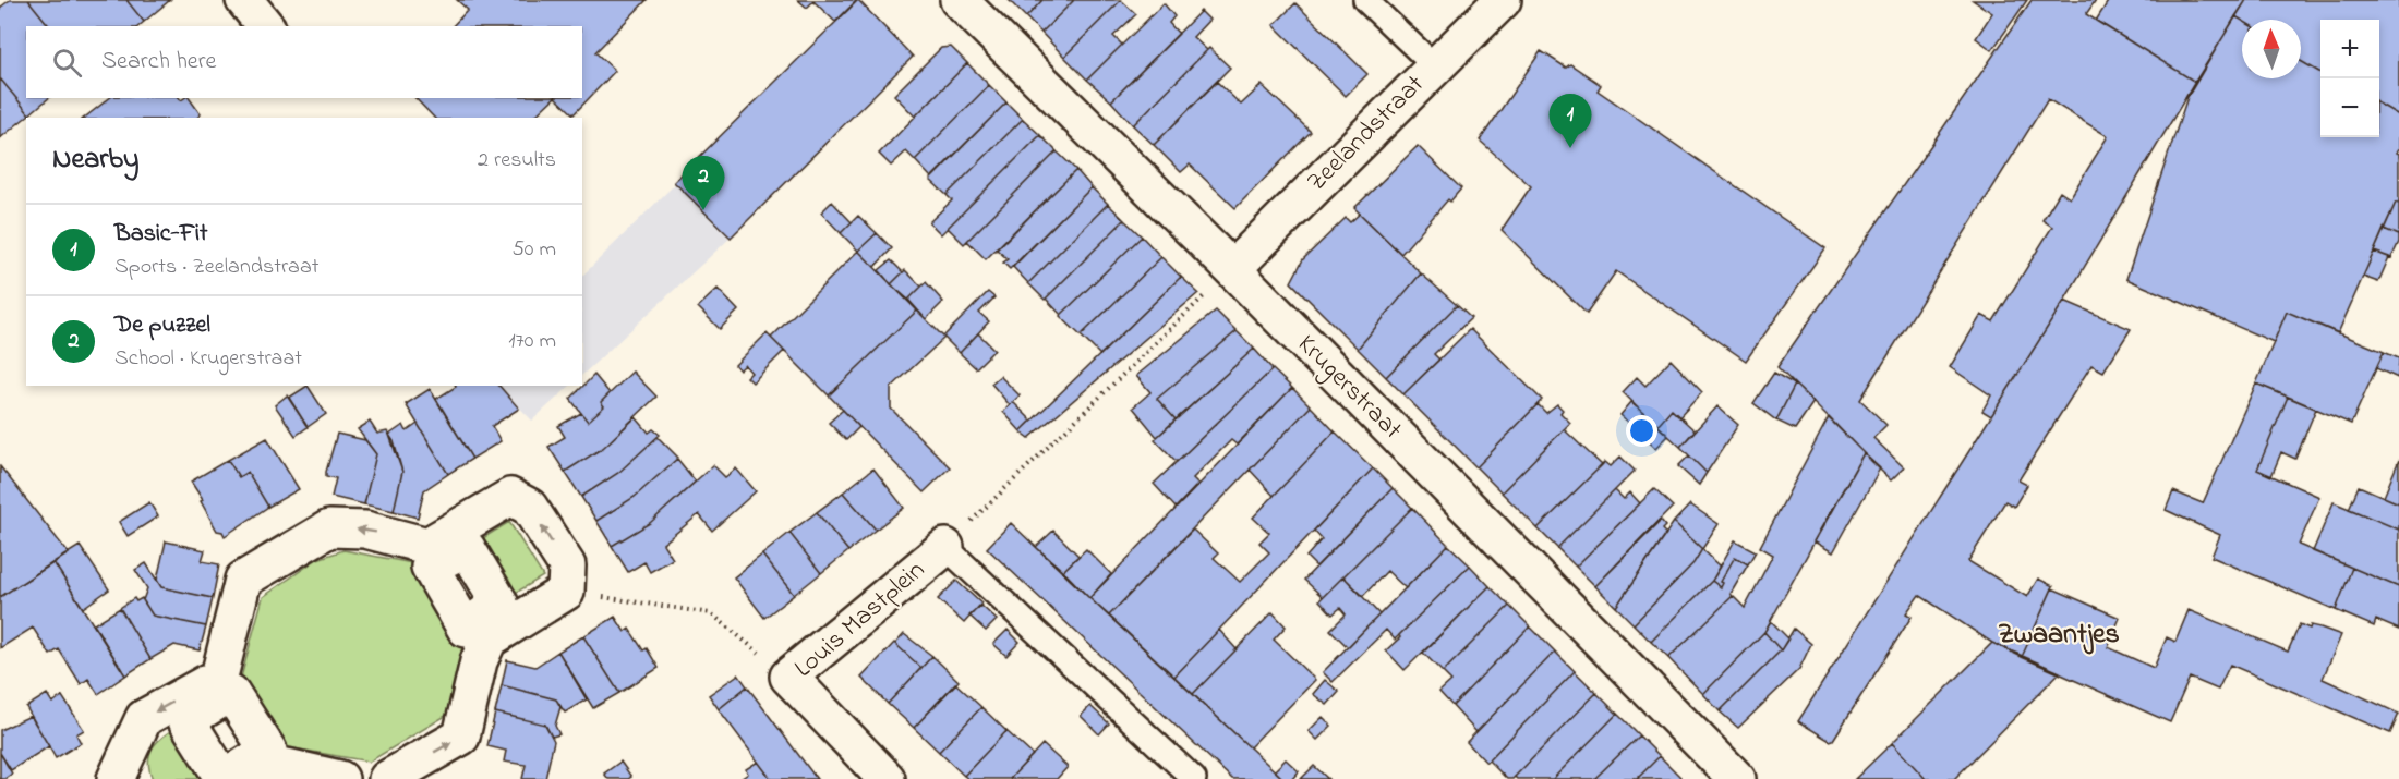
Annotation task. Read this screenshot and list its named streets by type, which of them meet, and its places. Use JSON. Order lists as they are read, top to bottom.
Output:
{
  "streets": {
    "street": ["Zeelandstraat", "Krugerstraat", "Louis Mastplein"]
  },
  "crossings": [
    ["Zeelandstraat", "Krugerstraat"]
  ],
  "districts": ["Zwaantjes"],
  "north": "top",
  "page": {
    "map_buttons": ["+", "−"],
    "search": "Search here",
    "pins": ["1", "2"],
    "heading": ["Nearby", "2 results"],
    "list": [
      {
        "mark": "1",
        "name": "Basic-Fit",
        "note": "Sports · Zeelandstraat",
        "value": "50 m"
      },
      {
        "mark": "2",
        "name": "De puzzel",
        "note": "School · Krugerstraat",
        "value": "170 m"
      }
    ]
  }
}
